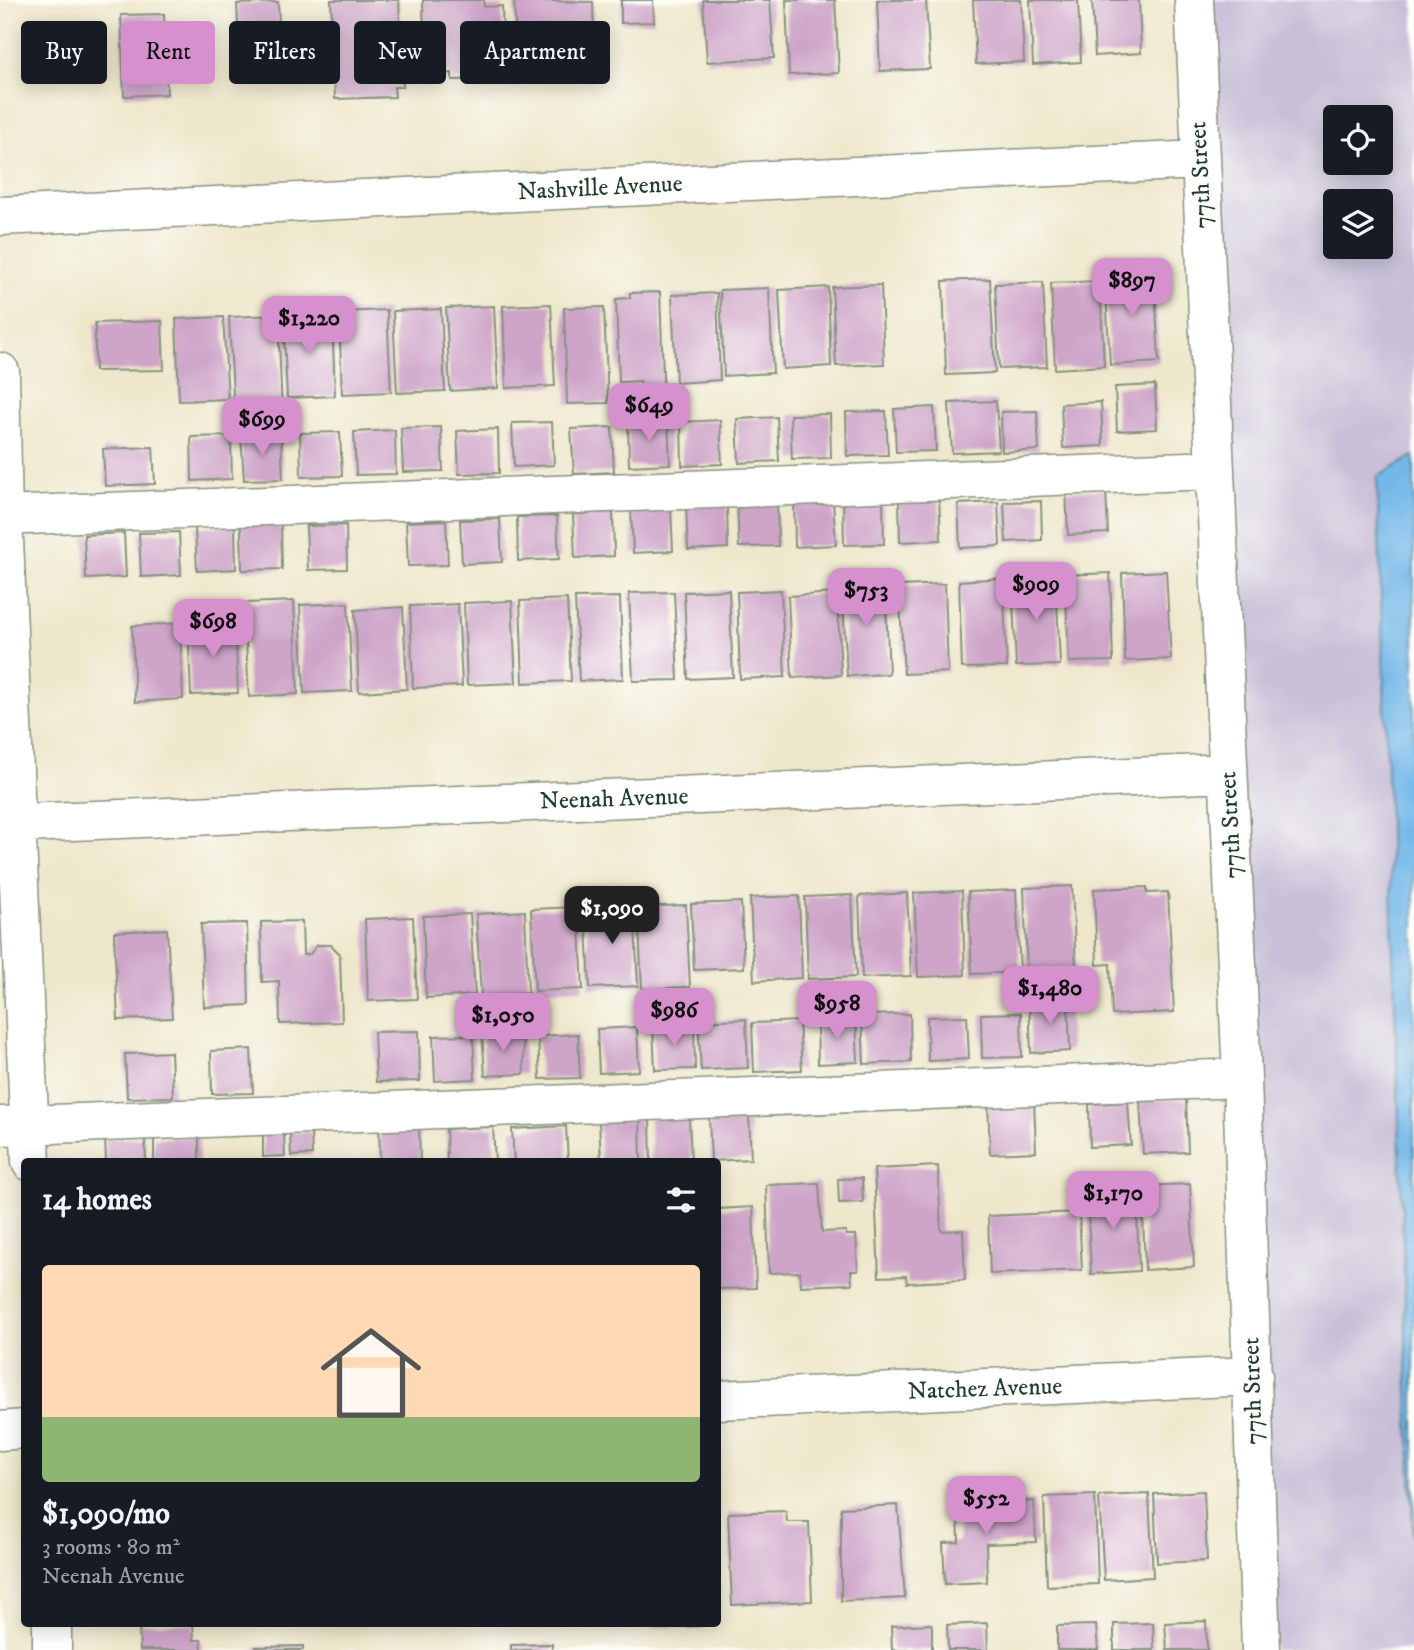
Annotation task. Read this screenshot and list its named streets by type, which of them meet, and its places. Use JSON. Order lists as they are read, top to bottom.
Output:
{
  "streets": {
    "street": [
      "77th Street",
      "Nashville Avenue",
      "Neenah Avenue",
      "Natchez Avenue"
    ]
  },
  "crossings": [
    ["77th Street", "Nashville Avenue"],
    ["77th Street", "Neenah Avenue"],
    ["77th Street", "Natchez Avenue"]
  ],
  "page": {
    "chip": [
      "Buy",
      "Rent",
      "Filters",
      "New",
      "Apartment"
    ],
    "price": [
      "$897",
      "$1,220",
      "$649",
      "$699",
      "$909",
      "$753",
      "$698",
      "$1,090",
      "$1,480",
      "$958",
      "$986",
      "$1,050",
      "$1,170",
      "$552"
    ],
    "heading": "14 homes",
    "list": [
      {
        "name": "$1,090/mo",
        "note": "3 rooms · 80 m² · Neenah Avenue"
      }
    ]
  }
}
